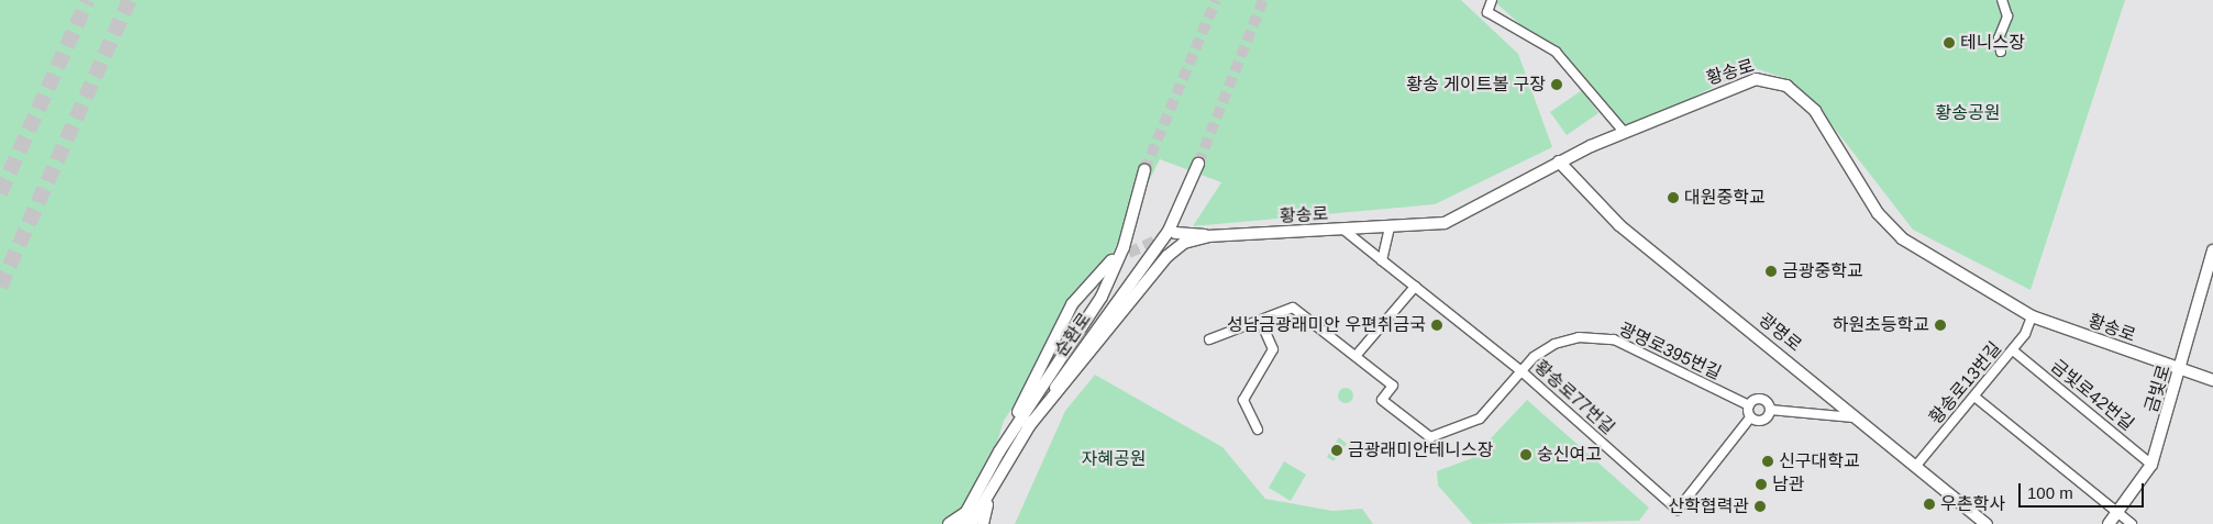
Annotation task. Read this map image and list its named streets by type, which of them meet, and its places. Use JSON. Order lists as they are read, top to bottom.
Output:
{
  "streets": {
    "main road": [
      "황송로",
      "광명로",
      "순환로",
      "금빛로"
    ],
    "street": [
      "광명로395번길",
      "황송로13번길",
      "금빛로42번길",
      "황송로77번길"
    ]
  },
  "crossings": [
    ["황송로", "광명로"],
    ["황송로", "황송로13번길"],
    ["황송로", "금빛로"],
    ["황송로", "황송로77번길"],
    ["광명로", "황송로13번길"],
    ["광명로395번길", "황송로77번길"],
    ["황송로13번길", "금빛로42번길"],
    ["금빛로", "금빛로42번길"]
  ],
  "parks": ["황송공원", "자혜공원"],
  "places": [
    "테니스장",
    "황송 게이트볼 구장",
    "대원중학교",
    "금광중학교",
    "성남금광래미안 우편취금국",
    "하원초등학교",
    "금광래미안테니스장",
    "숭신여고",
    "신구대학교",
    "남관",
    "우촌학사",
    "산학협력관"
  ],
  "scale_bar": "100 m"
}
